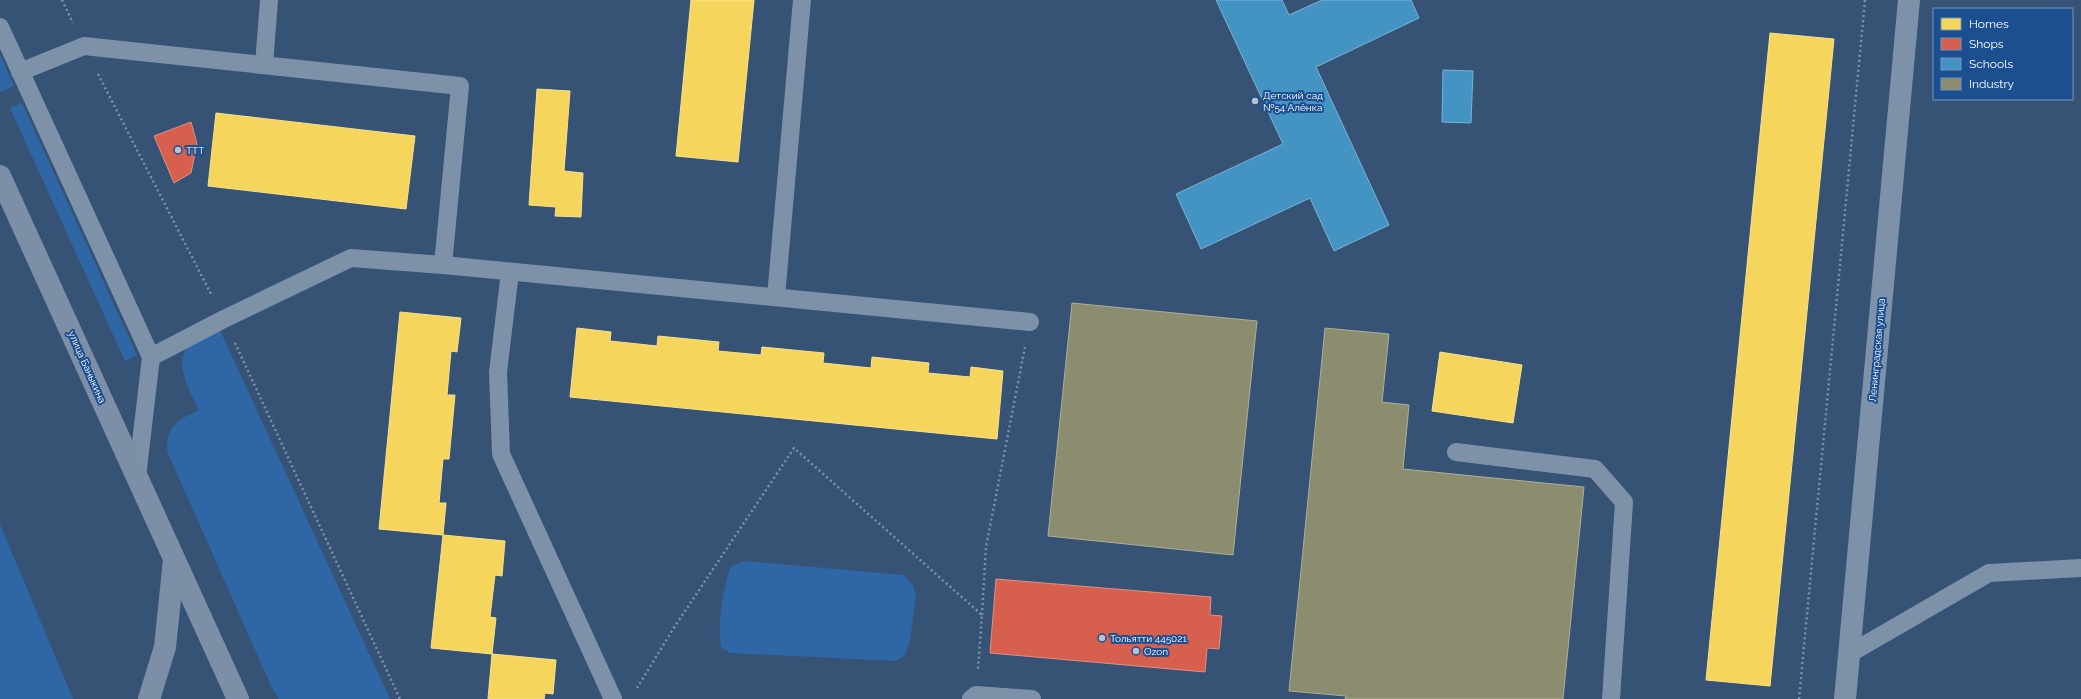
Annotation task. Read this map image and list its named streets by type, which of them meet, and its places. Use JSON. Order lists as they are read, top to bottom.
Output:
{
  "streets": {
    "main road": ["улица Баныкина"],
    "street": ["Ленинградская улица"]
  },
  "places": [
    "Детский сад №54 Алёнка",
    "ТТТ",
    "Тольятти 445021",
    "Ozon"
  ],
  "legend": [
    "Homes",
    "Shops",
    "Schools",
    "Industry"
  ]
}
